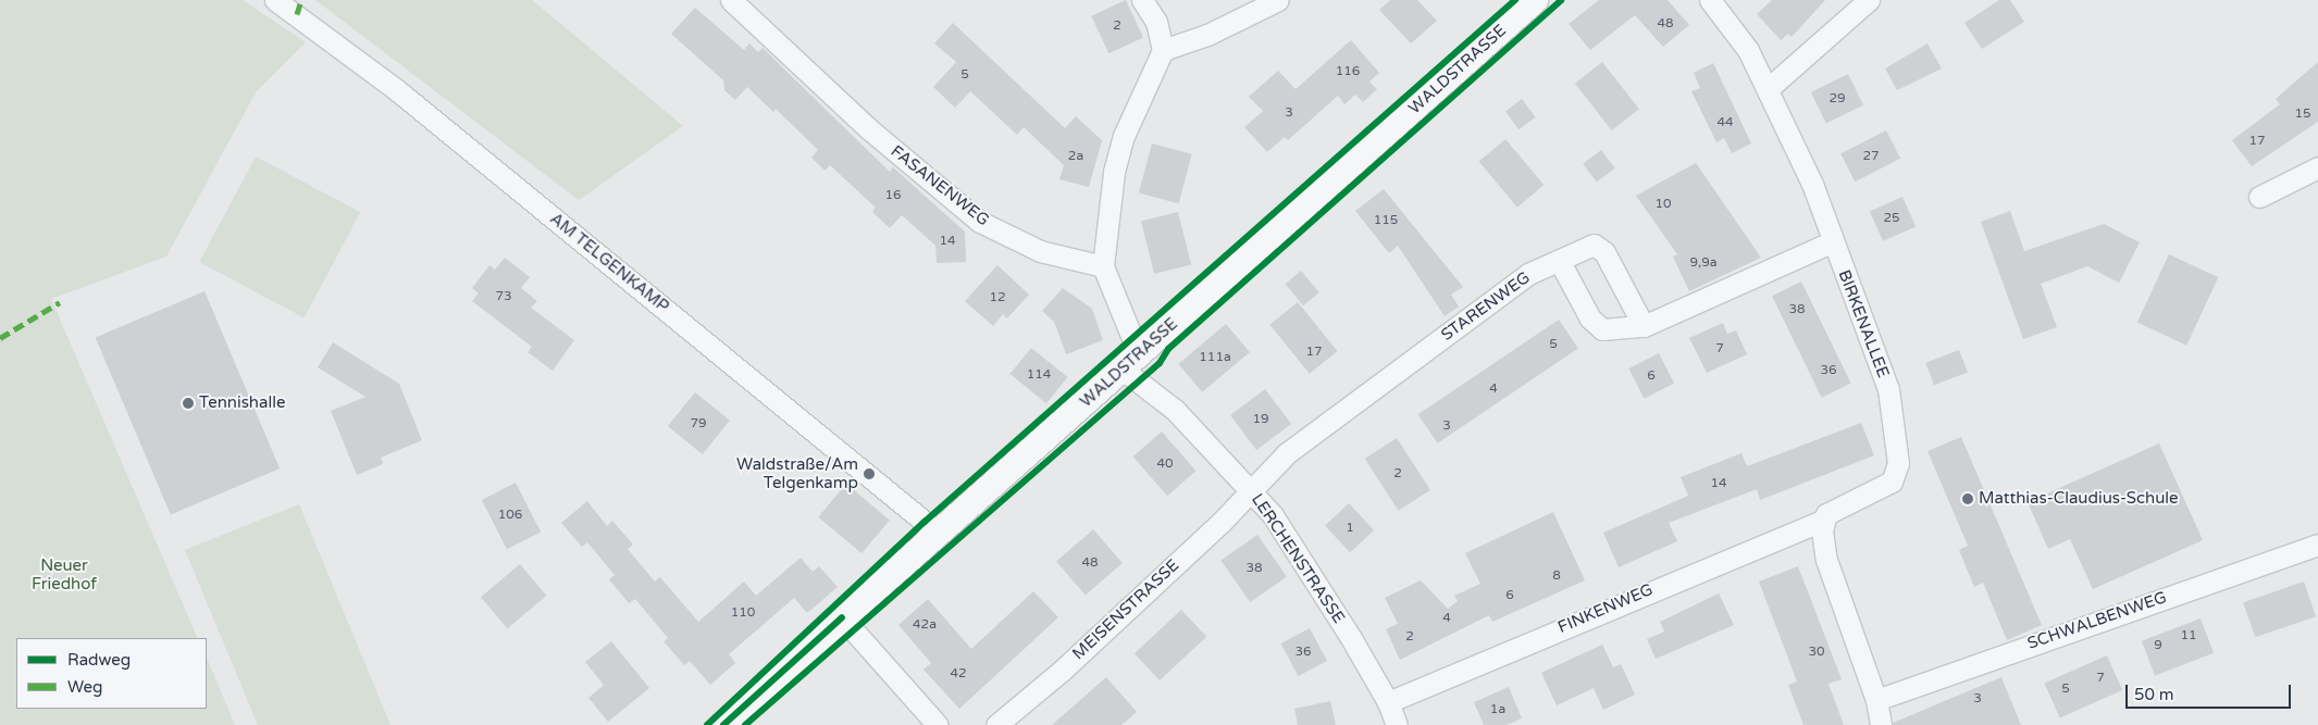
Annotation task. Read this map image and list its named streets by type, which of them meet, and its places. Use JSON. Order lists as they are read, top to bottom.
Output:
{
  "streets": {
    "street": [
      "WALDSTRASSE",
      "FASANENWEG",
      "AM TELGENKAMP",
      "STARENWEG",
      "BIRKENALLEE",
      "LERCHENSTRASSE",
      "FINKENWEG",
      "MEISENSTRASSE",
      "SCHWALBENWEG"
    ]
  },
  "crossings": [
    ["WALDSTRASSE", "AM TELGENKAMP"],
    ["WALDSTRASSE", "LERCHENSTRASSE"],
    ["STARENWEG", "LERCHENSTRASSE"],
    ["STARENWEG", "MEISENSTRASSE"],
    ["BIRKENALLEE", "FINKENWEG"],
    ["LERCHENSTRASSE", "FINKENWEG"],
    ["LERCHENSTRASSE", "MEISENSTRASSE"]
  ],
  "parks": ["Neuer Friedhof"],
  "places": ["Tennishalle", "Waldstraße/Am Telgenkamp", "Matthias-Claudius-Schule"],
  "house_numbers": [
    "48",
    "2",
    "116",
    "5",
    "29",
    "3",
    "15",
    "44",
    "17",
    "2a",
    "27",
    "16",
    "10",
    "25",
    "115",
    "14",
    "9,9a",
    "73",
    "12",
    "38",
    "5",
    "7",
    "17",
    "111a",
    "36",
    "114",
    "6",
    "4",
    "19",
    "79",
    "3",
    "40",
    "2",
    "14",
    "106",
    "1",
    "48",
    "38",
    "8",
    "6",
    "110",
    "4",
    "42a",
    "11",
    "2",
    "9",
    "36",
    "30",
    "42",
    "7",
    "5",
    "3",
    "1a"
  ],
  "legend": ["Radweg", "Weg"],
  "scale_bar": "50 m"
}
